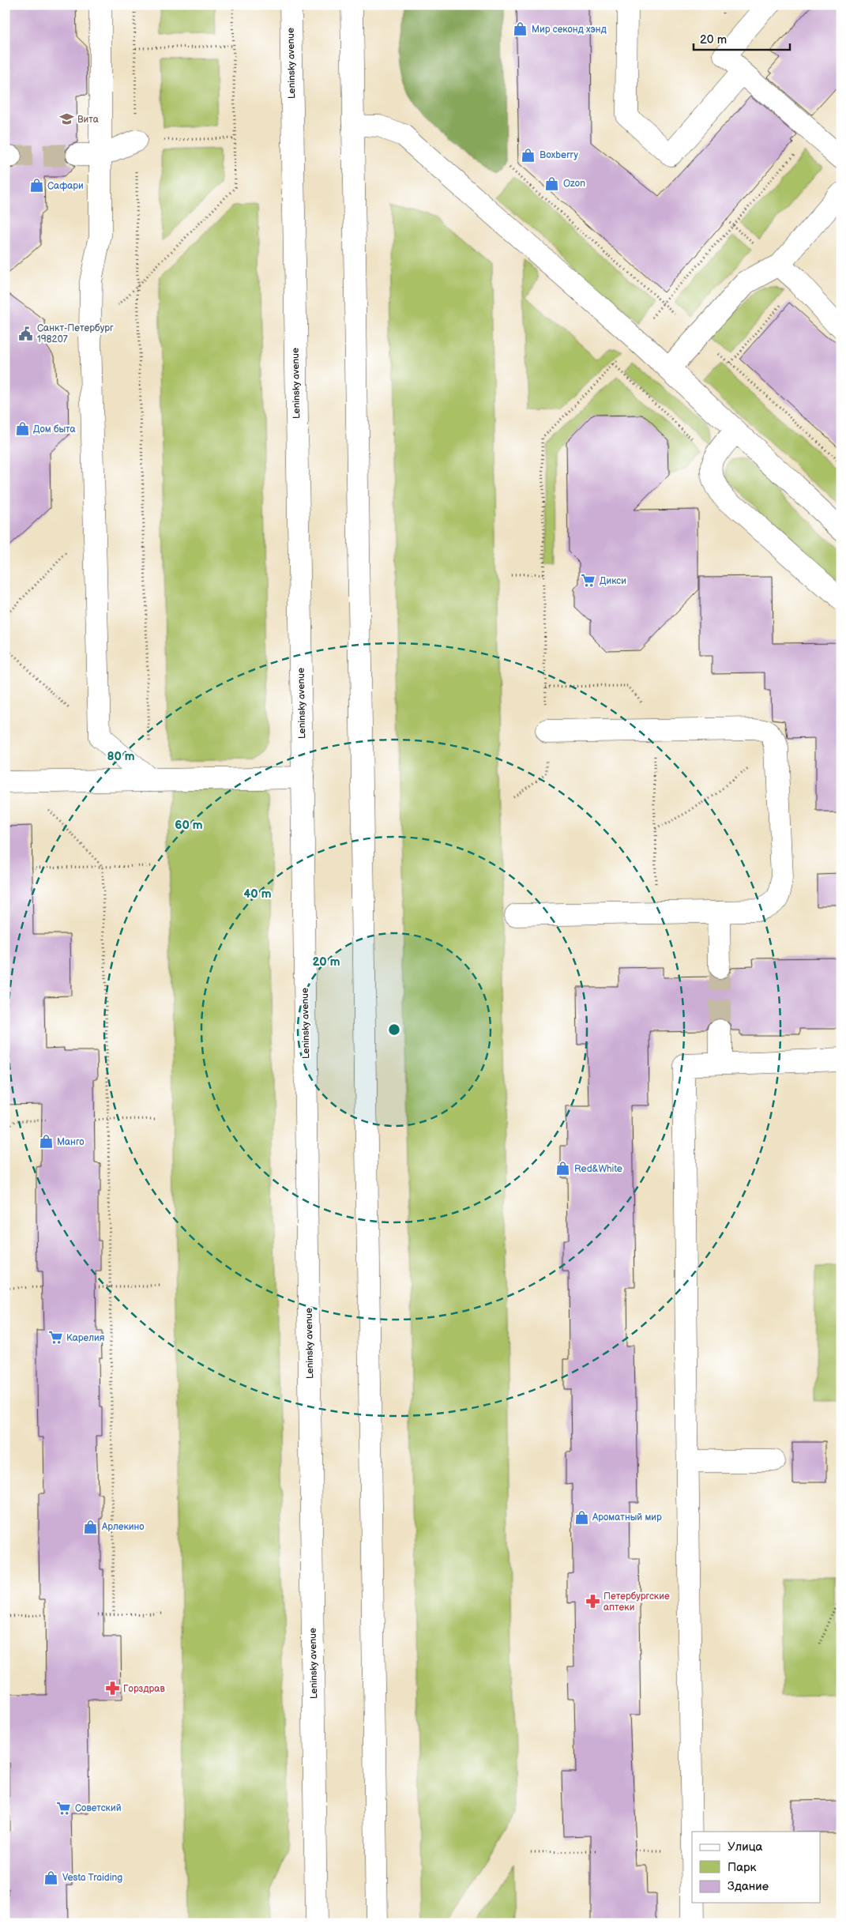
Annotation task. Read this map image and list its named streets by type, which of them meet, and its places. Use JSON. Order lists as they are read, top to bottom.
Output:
{
  "streets": {
    "main road": ["Leninsky avenue"]
  },
  "places": {
    "shop": [
      "Мир секонд хэнд",
      "Boxberry",
      "Ozon",
      "Сафари",
      "Дом быта",
      "Манго",
      "Red&White",
      "Ароматный мир",
      "Арлекино",
      "Vesta Traiding"
    ],
    "school or university": ["Вита"],
    "public building": ["Санкт-Петербург 198207"],
    "supermarket": ["Дикси", "Карелия", "Советский"],
    "pharmacy": ["Петербургские аптеки", "Горздрав"]
  },
  "legend": ["Улица", "Парк", "Здание"],
  "scale_bar": "20 m",
  "rings": [
    "80 m",
    "60 m",
    "40 m",
    "20 m"
  ]
}
